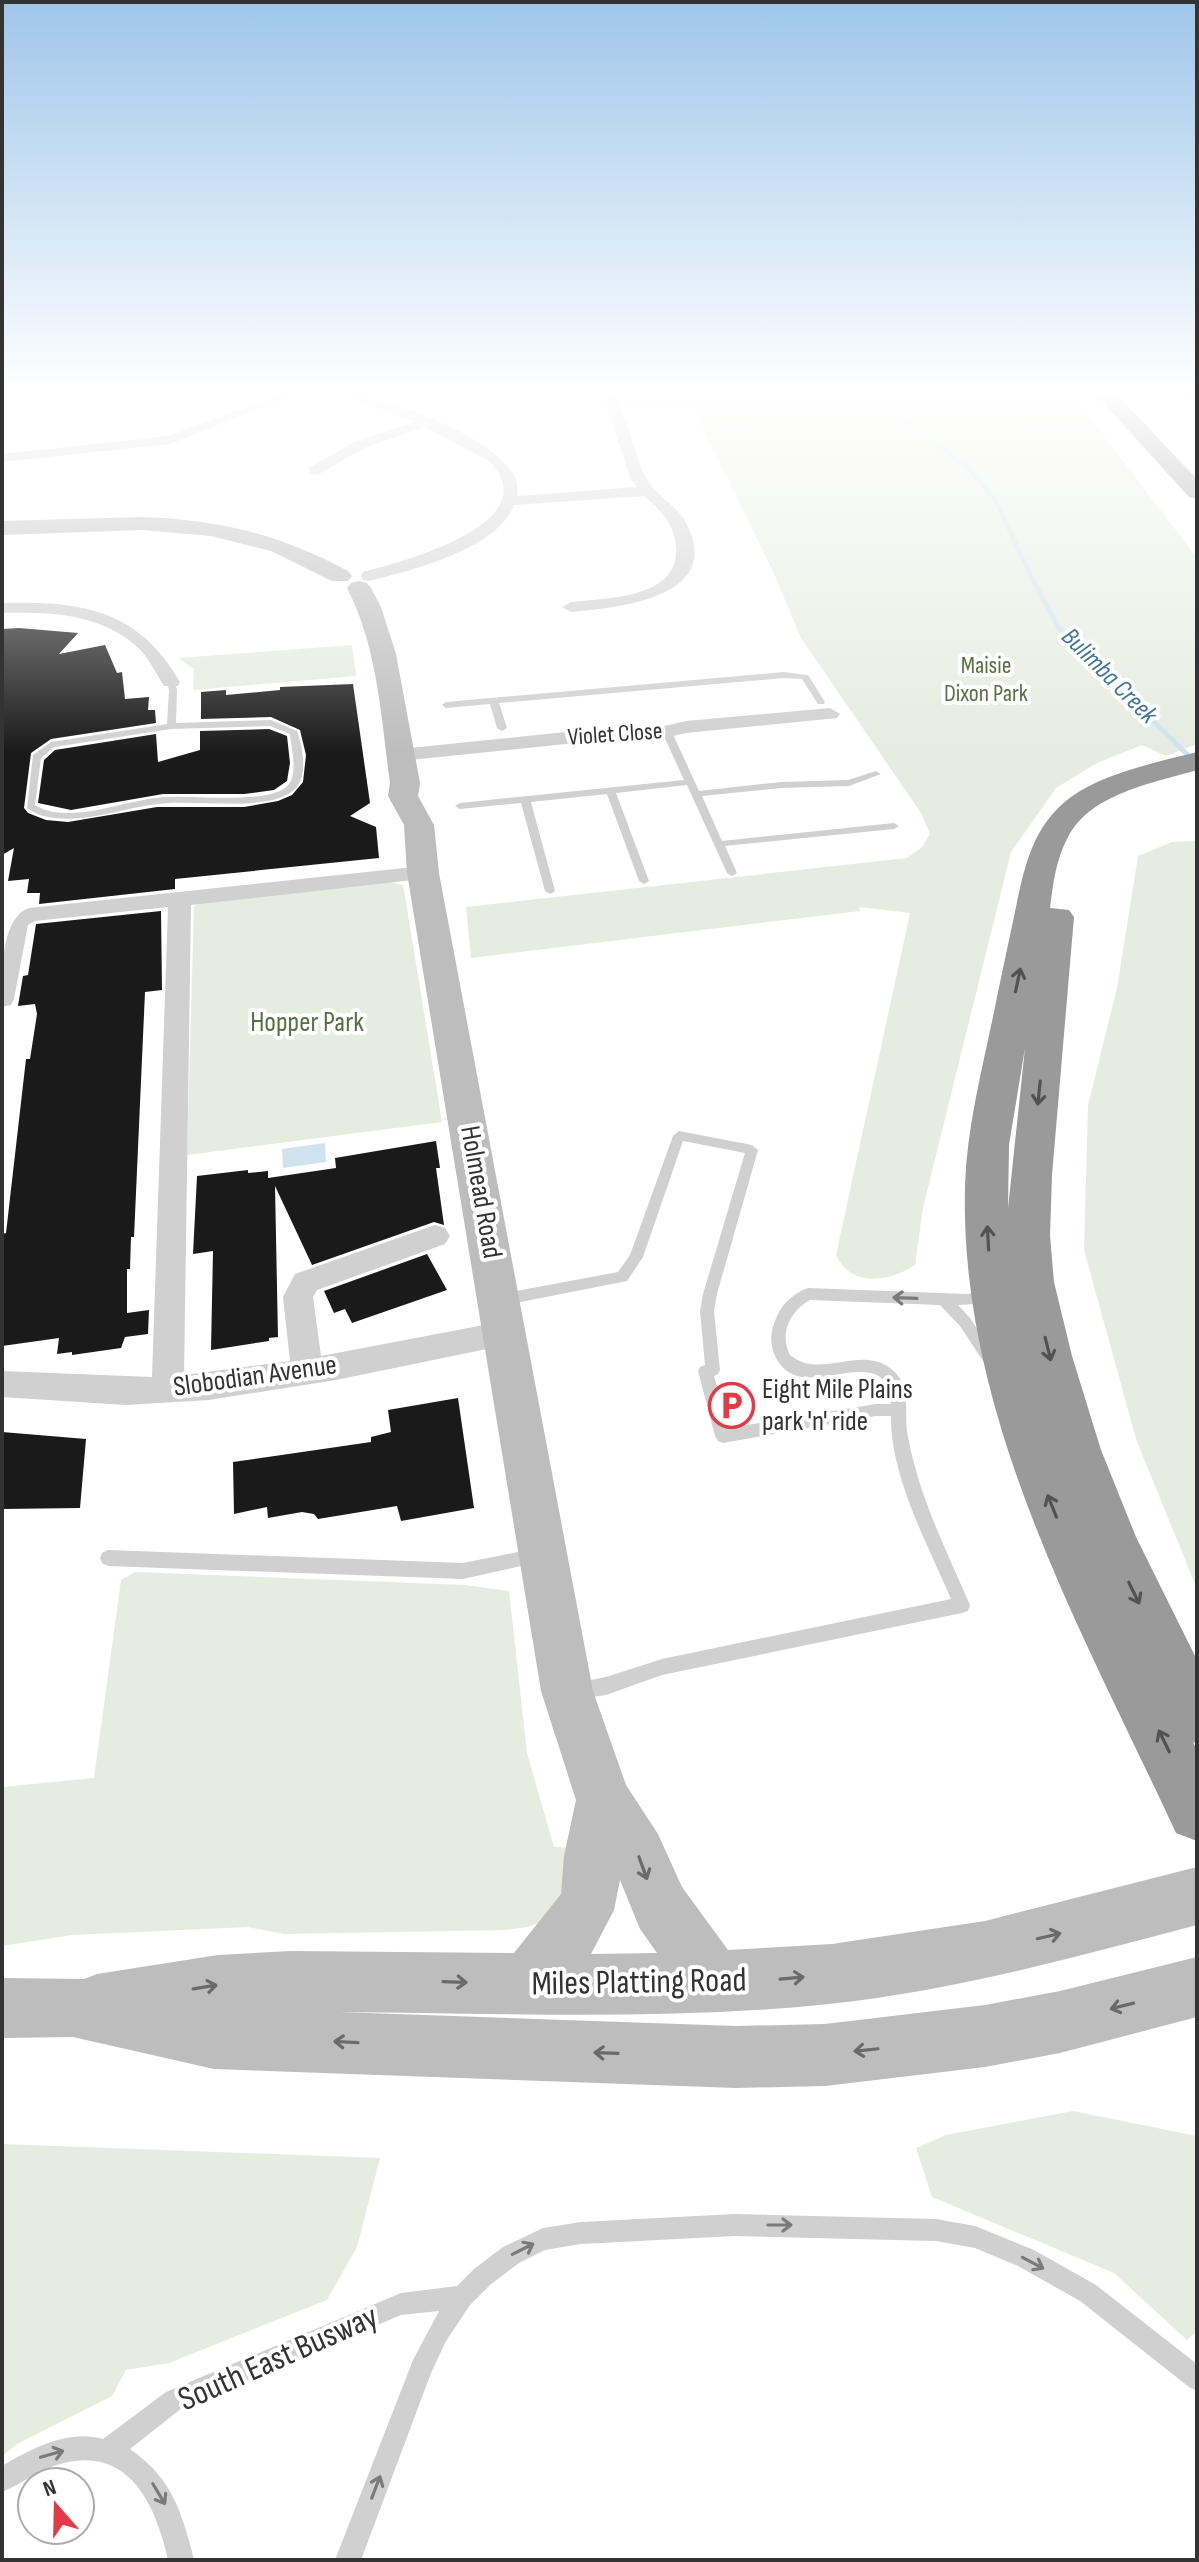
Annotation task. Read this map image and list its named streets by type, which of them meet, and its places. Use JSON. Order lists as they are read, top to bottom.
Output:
{
  "streets": {
    "street": [
      "Violet Close",
      "Holmead Road",
      "Slobodian Avenue",
      "Miles Platting Road"
    ],
    "lane": ["South East Busway"]
  },
  "crossings": [
    ["Violet Close", "Holmead Road"],
    ["Holmead Road", "Slobodian Avenue"],
    ["Holmead Road", "Miles Platting Road"]
  ],
  "water": ["Bulimba Creek"],
  "parks": ["Maisie Dixon Park", "Hopper Park"],
  "places": {
    "parking": ["Eight Mile Plains park 'n' ride"]
  },
  "north": "top"
}
